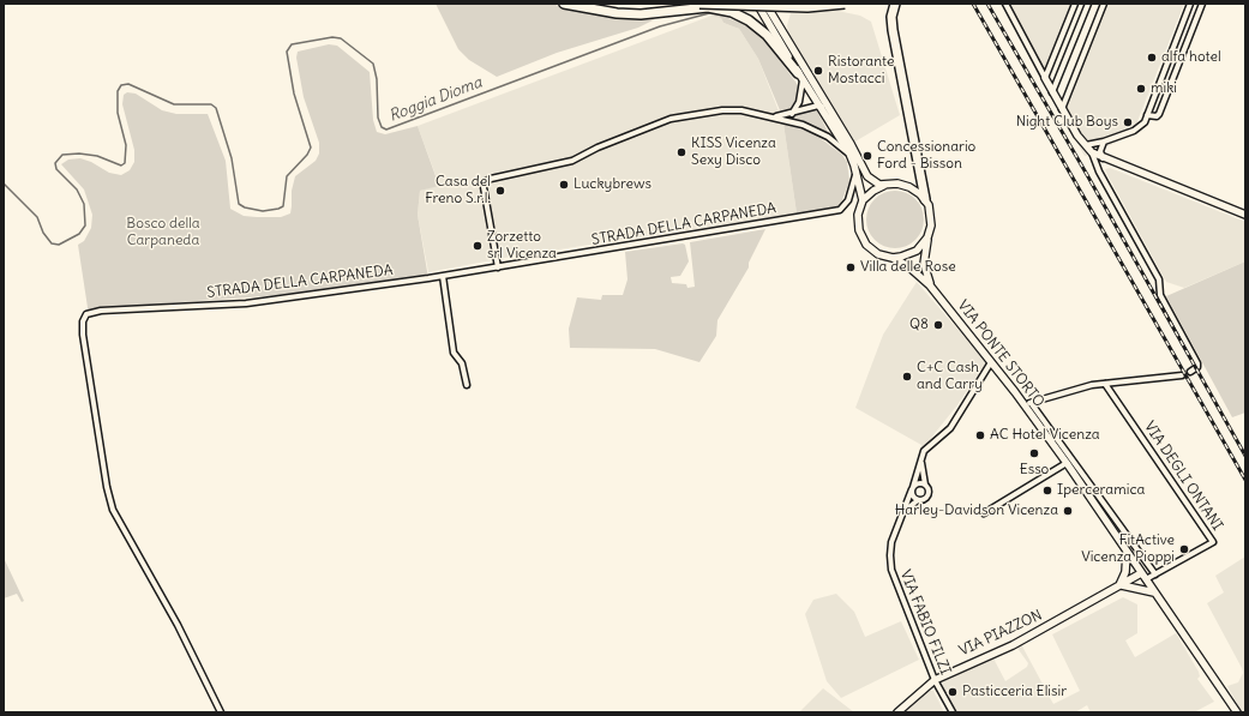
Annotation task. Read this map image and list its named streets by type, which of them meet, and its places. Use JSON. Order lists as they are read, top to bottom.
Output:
{
  "streets": {
    "main road": ["VIA PONTE STORTO", "VIA PIAZZON"],
    "street": ["STRADA DELLA CARPANEDA", "VIA DEGLI ONTANI", "VIA FABIO FILZI"]
  },
  "crossings": [
    ["VIA PONTE STORTO", "VIA DEGLI ONTANI"],
    ["VIA PONTE STORTO", "VIA PIAZZON"],
    ["VIA FABIO FILZI", "VIA PIAZZON"]
  ],
  "water": ["Roggia Dioma"],
  "parks": ["Bosco della Carpaneda"],
  "places": [
    "alfa hotel",
    "Ristorante Mostacci",
    "miki",
    "Night Club Boys",
    "KISS Vicenza Sexy Disco",
    "Concessionario Ford - Bisson",
    "Luckybrews",
    "Casa del Freno S.r.l.",
    "Zorzetto srl Vicenza",
    "Villa delle Rose",
    "Q8",
    "C+C Cash and Carry",
    "AC Hotel Vicenza",
    "Esso",
    "Iperceramica",
    "Harley-Davidson Vicenza",
    "FitActive Vicenza Pioppi",
    "Pasticceria Elisir"
  ]
}
